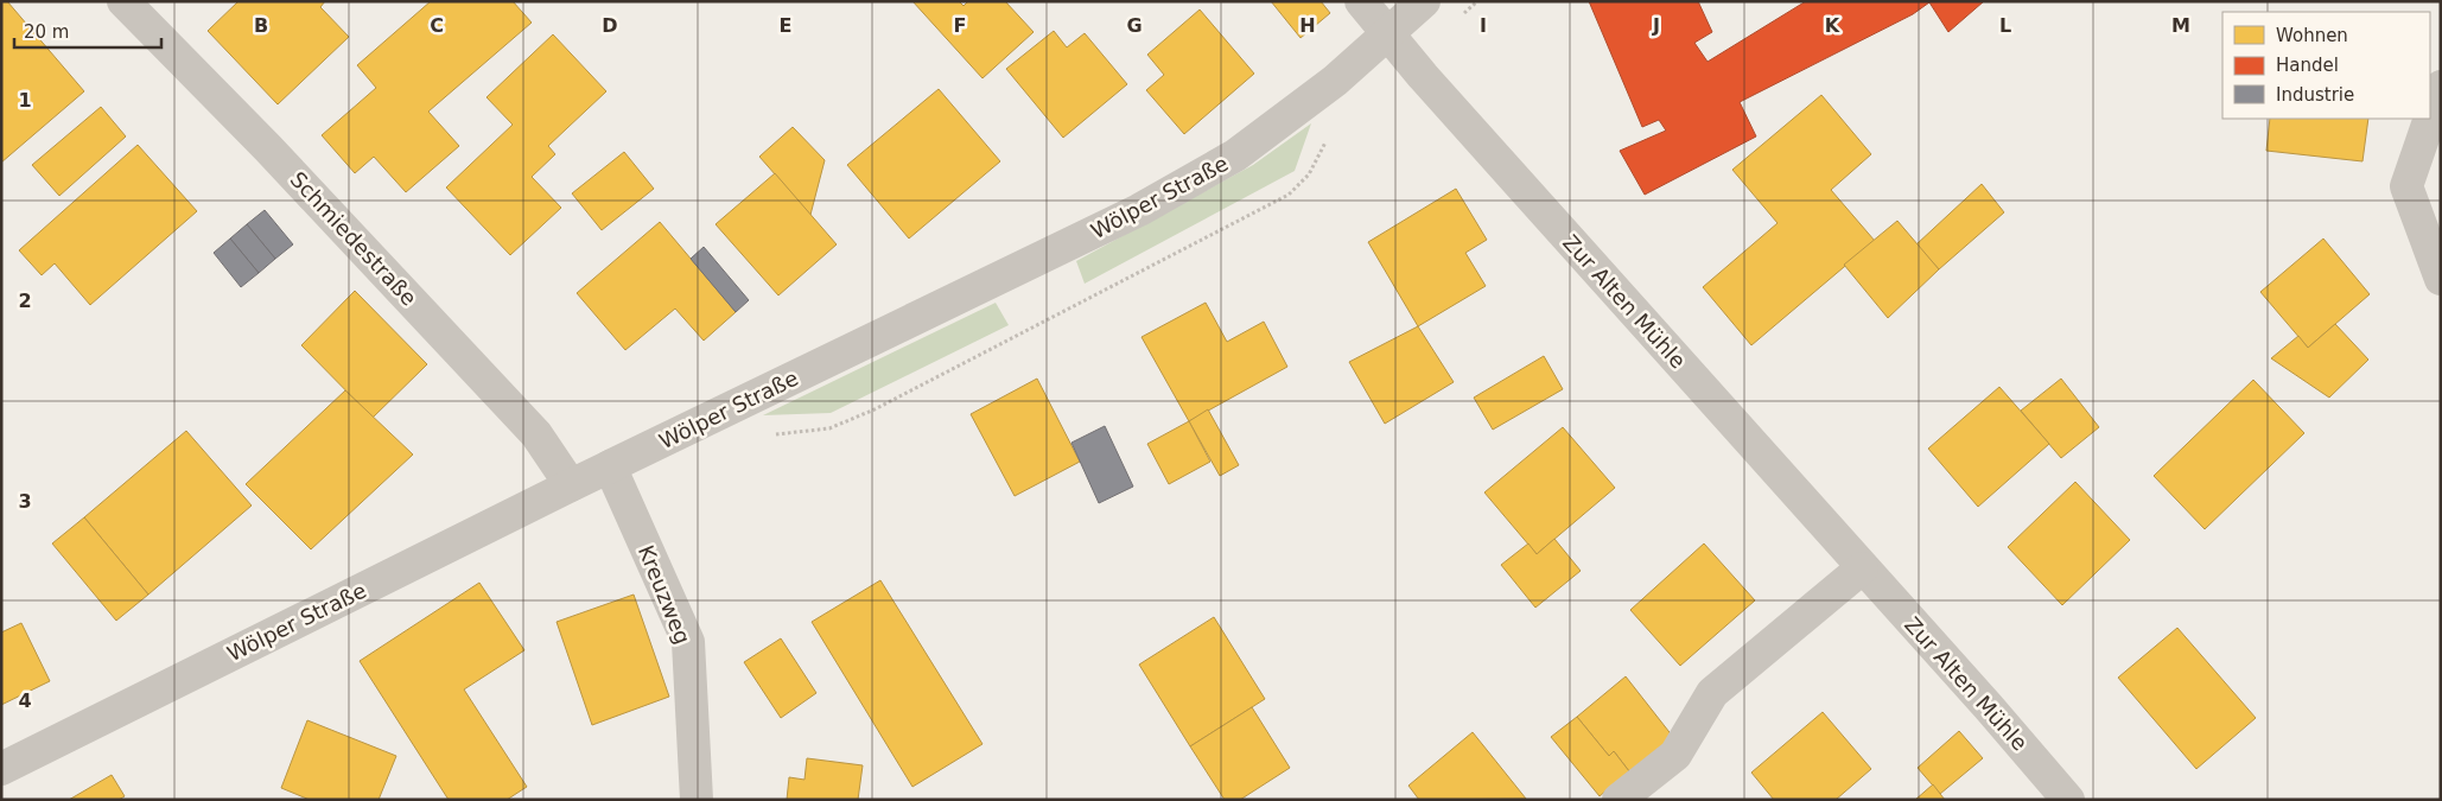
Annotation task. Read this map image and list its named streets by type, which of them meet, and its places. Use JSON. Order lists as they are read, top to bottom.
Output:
{
  "streets": {
    "street": [
      "Wölper Straße",
      "Schmiedestraße",
      "Zur Alten Mühle",
      "Kreuzweg"
    ]
  },
  "crossings": [
    ["Wölper Straße", "Schmiedestraße"],
    ["Wölper Straße", "Zur Alten Mühle"],
    ["Wölper Straße", "Kreuzweg"]
  ],
  "legend": ["Wohnen", "Handel", "Industrie"],
  "scale_bar": "20 m",
  "grid": {
    "columns": [
      "B",
      "C",
      "D",
      "E",
      "F",
      "G",
      "H",
      "I",
      "J",
      "K",
      "L",
      "M"
    ],
    "rows": [
      "1",
      "2",
      "3",
      "4"
    ]
  }
}
